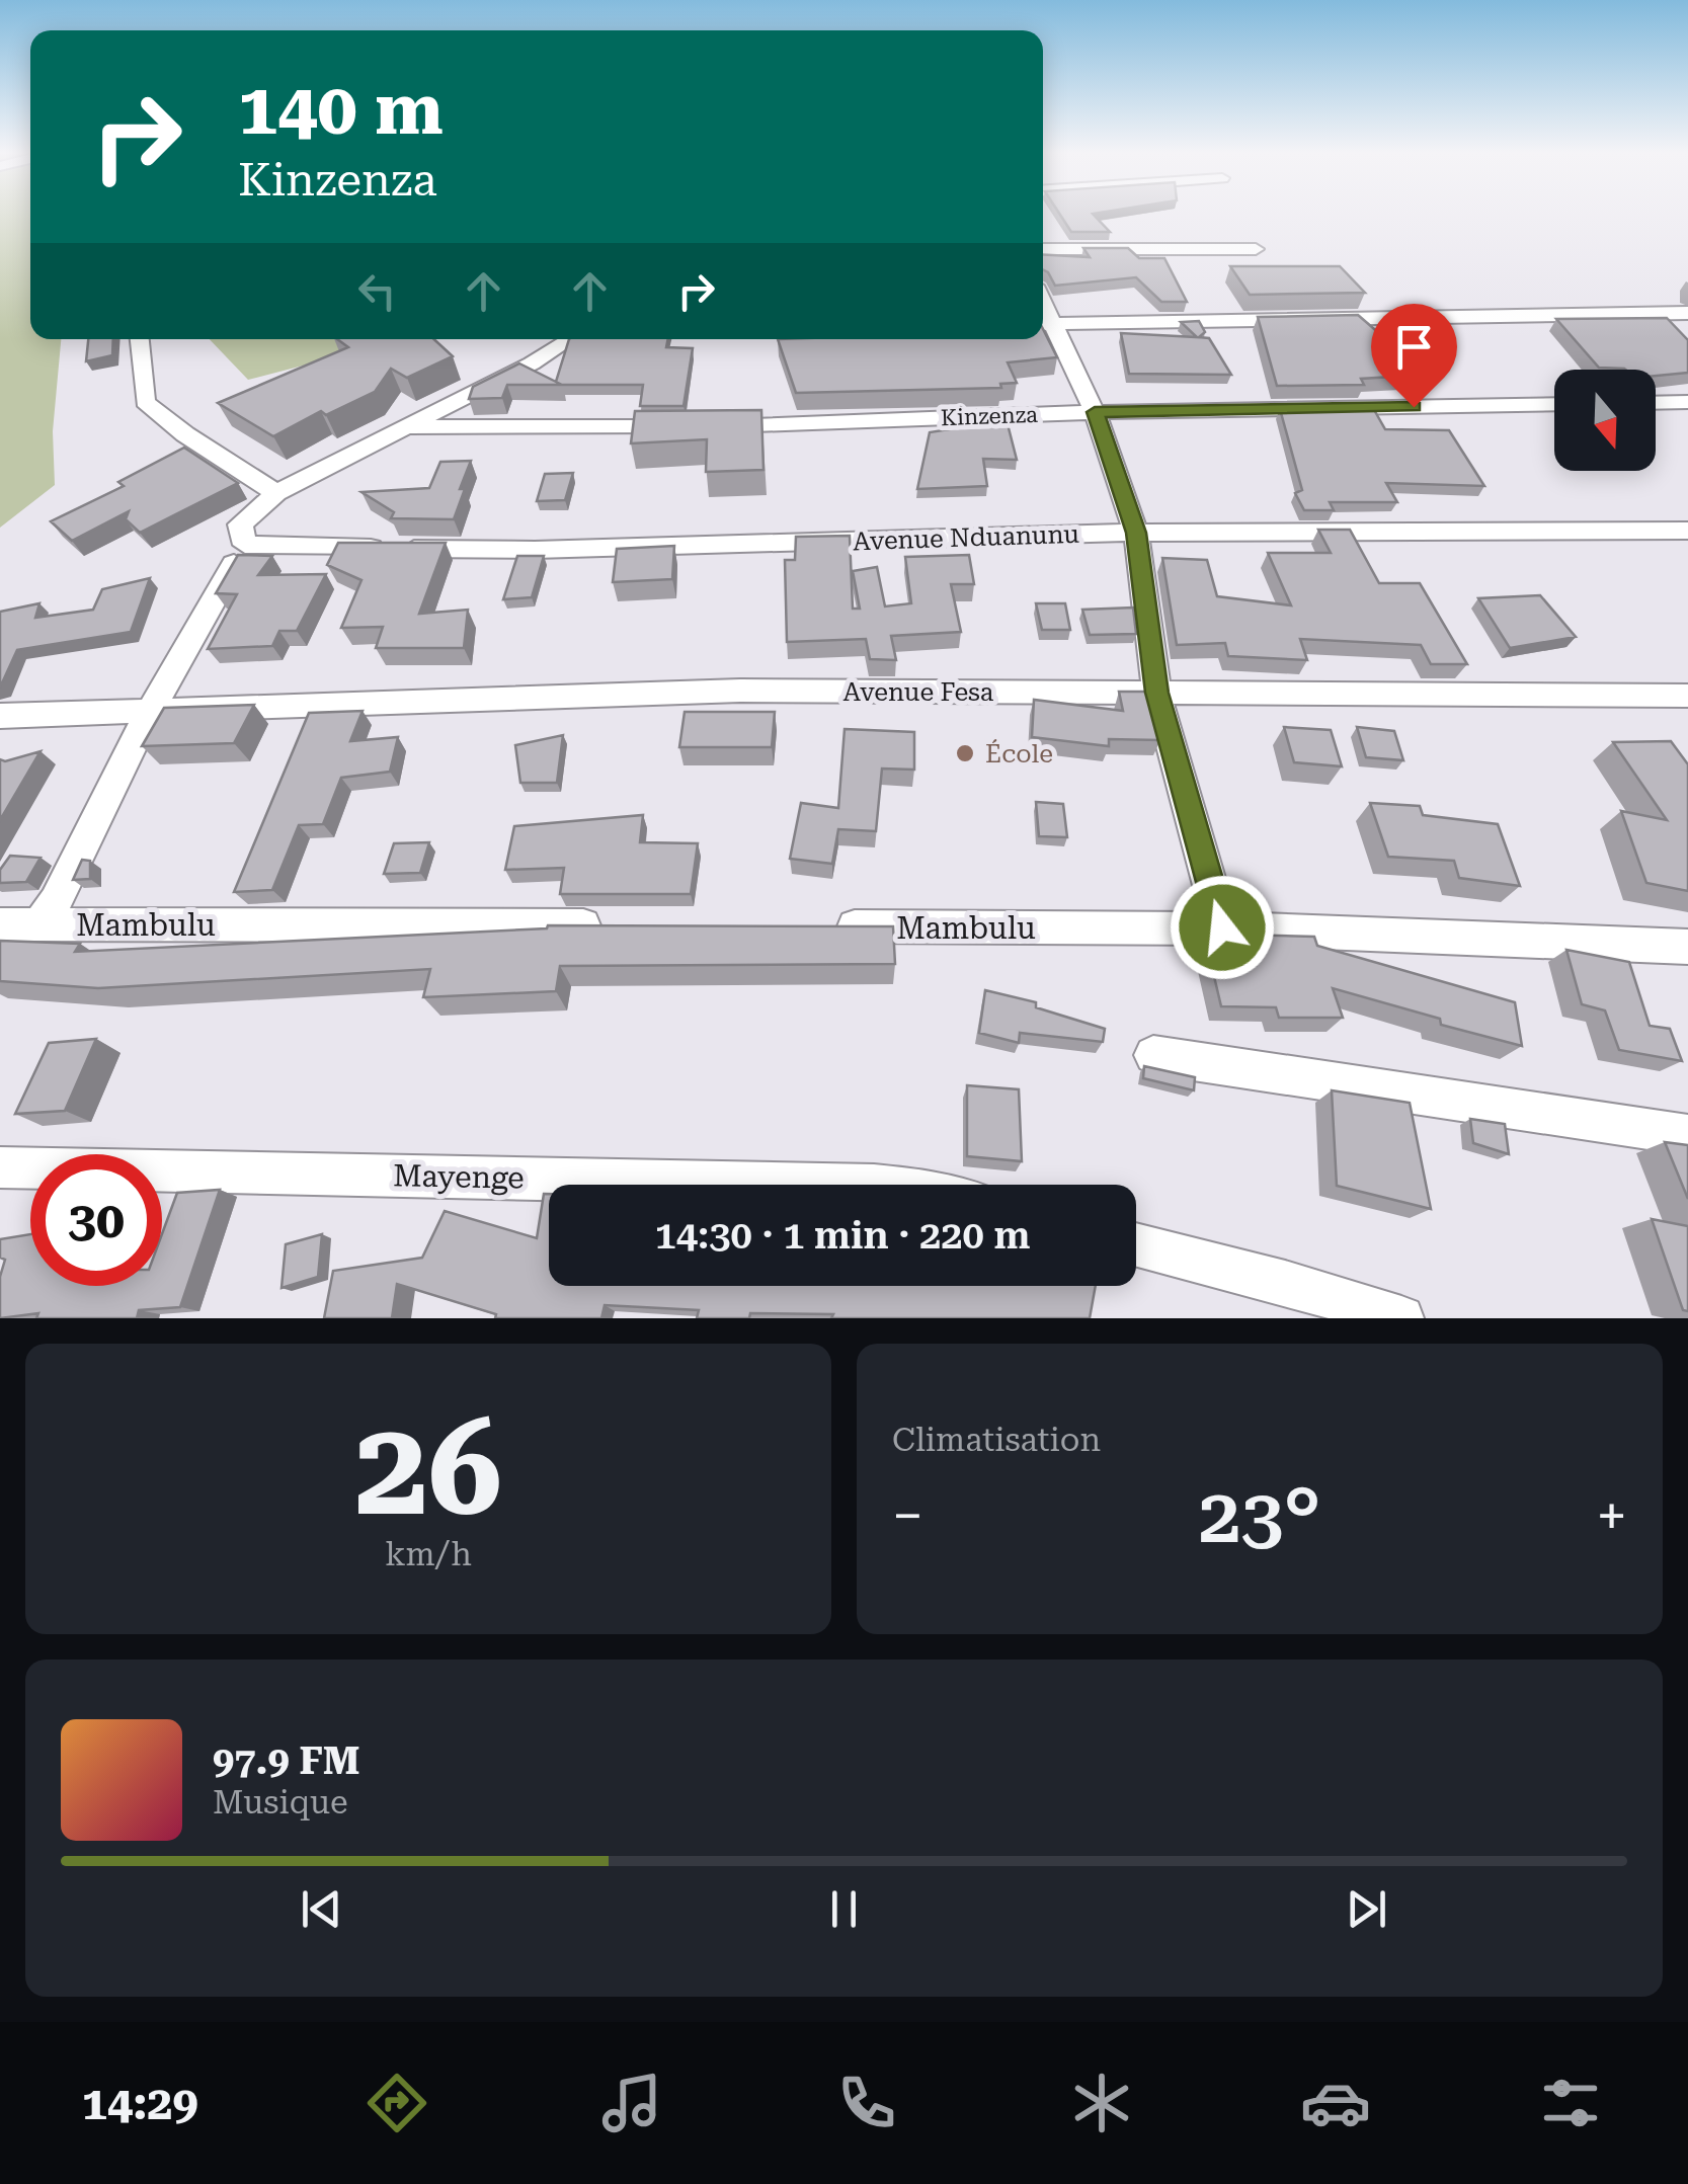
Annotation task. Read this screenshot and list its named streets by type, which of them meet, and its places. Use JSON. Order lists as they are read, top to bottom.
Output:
{
  "streets": {
    "street": [
      "Kinzenza",
      "Avenue Nduanunu",
      "Avenue Fesa",
      "Mambulu",
      "Mayenge"
    ]
  },
  "places": ["École"],
  "north": "bottom",
  "page": {
    "turn": ["140 m", "Kinzenza"],
    "limit": "30",
    "trip": "14:30 · 1 min · 220 m",
    "tile": [
      ["26", "km/h"],
      "Climatisation"
    ],
    "heat": ["−", "23°", "+"],
    "song": ["97.9 FM", "Musique"],
    "tabs": "14:29"
  }
}
